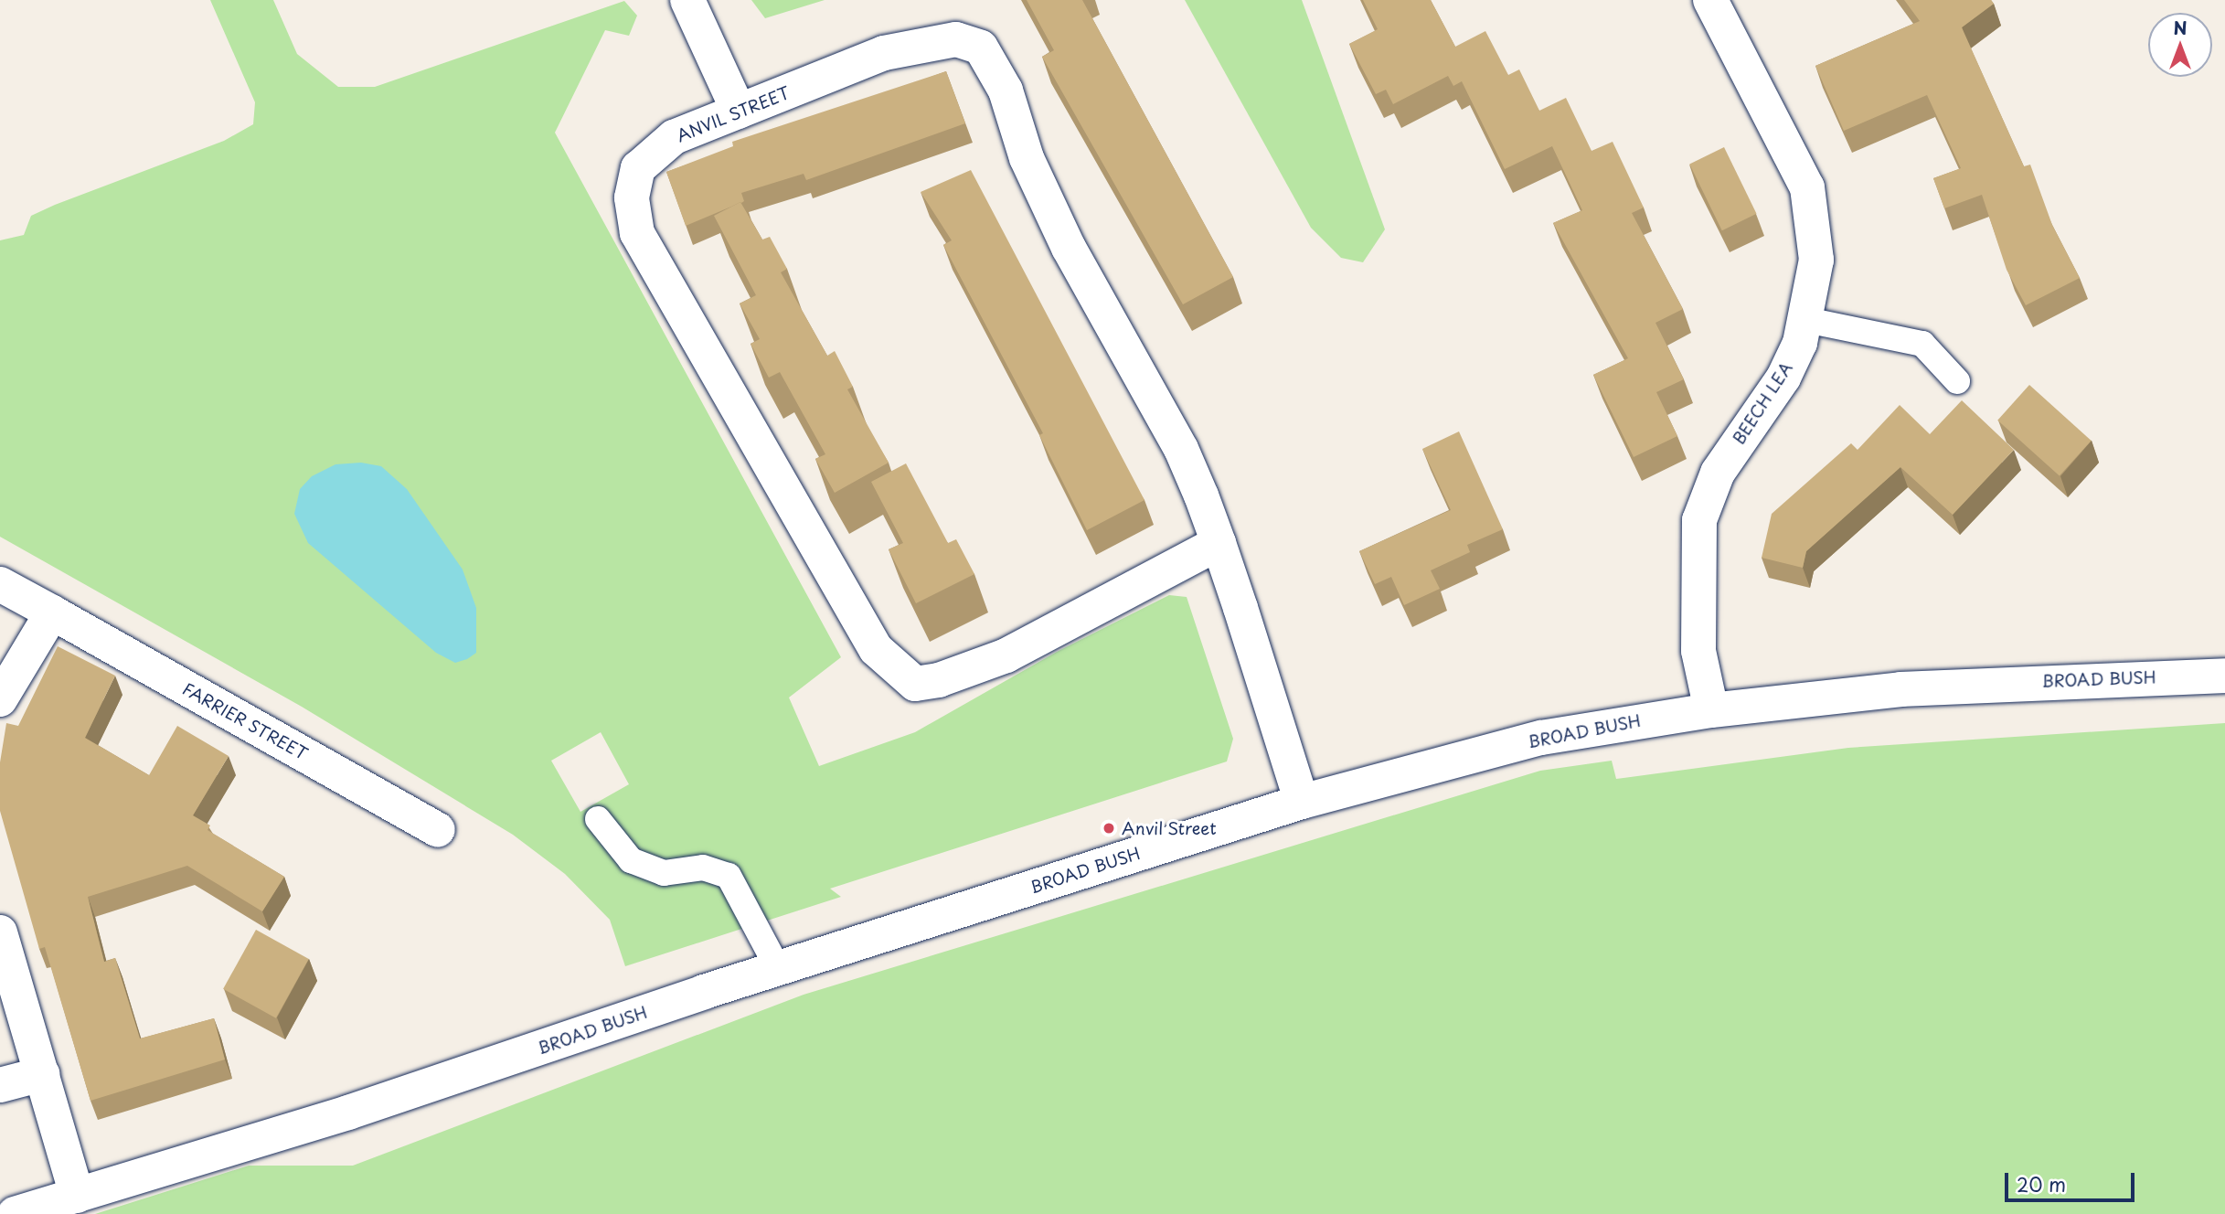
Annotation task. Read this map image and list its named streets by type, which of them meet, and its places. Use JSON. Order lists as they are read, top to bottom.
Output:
{
  "streets": {
    "street": [
      "ANVIL STREET",
      "BEECH LEA",
      "BROAD BUSH",
      "FARRIER STREET"
    ]
  },
  "crossings": [
    ["ANVIL STREET", "BROAD BUSH"],
    ["BEECH LEA", "BROAD BUSH"]
  ],
  "places": ["Anvil Street"],
  "scale_bar": "20 m",
  "north": "top"
}
